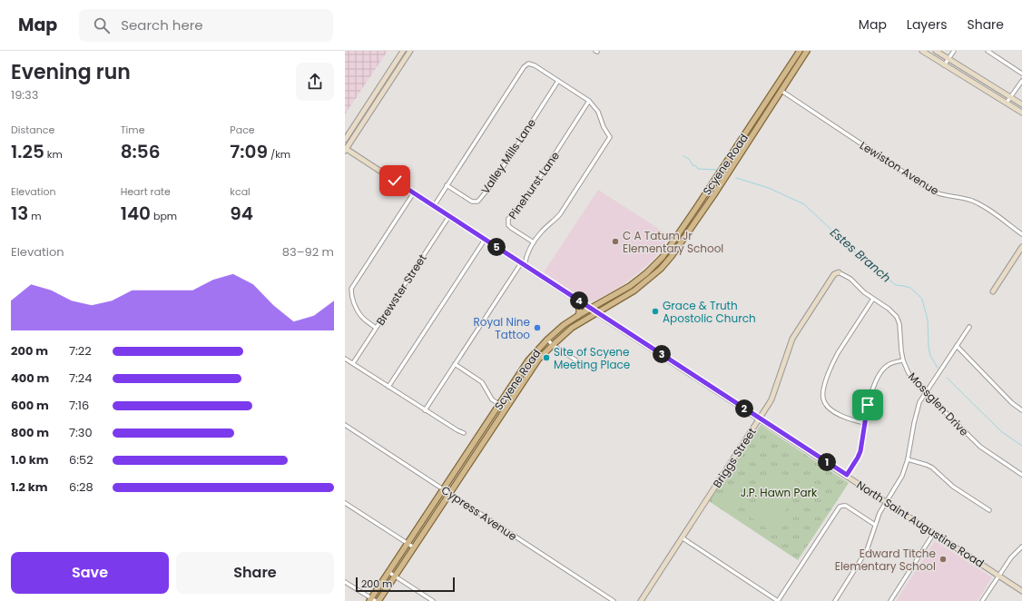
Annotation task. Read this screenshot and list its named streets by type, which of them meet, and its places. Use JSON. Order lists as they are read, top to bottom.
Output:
{
  "streets": {
    "main road": ["Scyene Road"],
    "street": [
      "Valley Mills Lane",
      "Lewiston Avenue",
      "Pinehurst Lane",
      "Brewster Street",
      "Mossglen Drive",
      "Briggs Street",
      "Cypress Avenue",
      "North Saint Augustine Road"
    ]
  },
  "crossings": [
    ["Scyene Road", "Lewiston Avenue"],
    ["Scyene Road", "Cypress Avenue"],
    ["Scyene Road", "North Saint Augustine Road"],
    ["Brewster Street", "North Saint Augustine Road"],
    ["Mossglen Drive", "Briggs Street"],
    ["Briggs Street", "North Saint Augustine Road"]
  ],
  "water": ["Estes Branch"],
  "parks": ["J.P. Hawn Park"],
  "places": [
    "C A Tatum Jr Elementary School",
    "Grace & Truth Apostolic Church",
    "Royal Nine Tattoo",
    "Site of Scyene Meeting Place",
    "Edward Titche Elementary School"
  ],
  "scale_bar": "200 m",
  "page": {
    "header": "Map",
    "search": "Search here",
    "nav": ["Map", "Layers", "Share"],
    "heading": ["Evening run", "19:33"],
    "stats": [
      ["Distance", "1.25 km"],
      ["Time", "8:56"],
      ["Pace", "7:09 /km"],
      ["Elevation", "13 m"],
      ["Heart rate", "140 bpm"],
      ["kcal", "94"]
    ],
    "chart": ["Elevation", "83–92 m"],
    "pins": [
      "5",
      "4",
      "3",
      "2",
      "1"
    ],
    "list": [
      {
        "name": "200 m",
        "note": "7:22"
      },
      {
        "name": "400 m",
        "note": "7:24"
      },
      {
        "name": "600 m",
        "note": "7:16"
      },
      {
        "name": "800 m",
        "note": "7:30"
      },
      {
        "name": "1.0 km",
        "note": "6:52"
      },
      {
        "name": "1.2 km",
        "note": "6:28"
      }
    ],
    "buttons": ["Save", "Share"],
    "scale": "200 m"
  }
}
